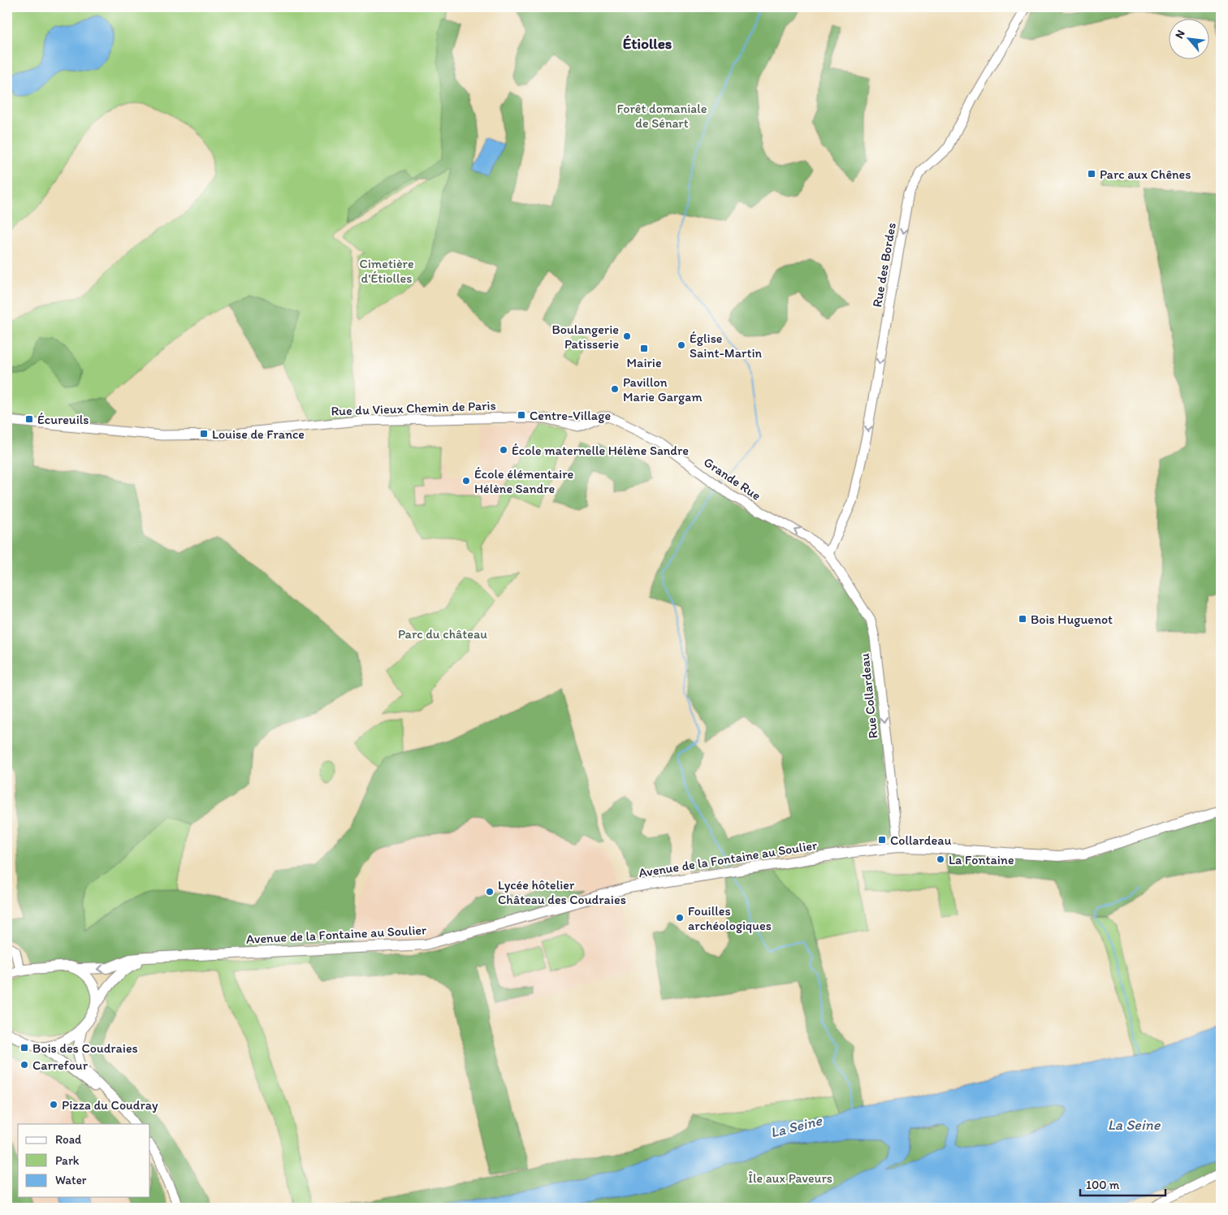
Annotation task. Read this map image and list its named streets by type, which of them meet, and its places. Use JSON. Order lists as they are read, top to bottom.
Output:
{
  "streets": {
    "main road": ["Avenue de la Fontaine au Soulier"],
    "street": [
      "Rue des Bordes",
      "Rue du Vieux Chemin de Paris",
      "Grande Rue",
      "Rue Collardeau"
    ]
  },
  "crossings": [
    ["Rue des Bordes", "Grande Rue"],
    ["Rue des Bordes", "Rue Collardeau"],
    ["Rue du Vieux Chemin de Paris", "Grande Rue"],
    ["Grande Rue", "Rue Collardeau"],
    ["Rue Collardeau", "Avenue de la Fontaine au Soulier"]
  ],
  "one_way": ["Rue des Bordes", "Grande Rue", "Rue Collardeau"],
  "districts": ["Étiolles"],
  "water": ["La Seine"],
  "parks": [
    "Forêt domaniale de Sénart",
    "Cimetière d'Étiolles",
    "Parc du château",
    "Île aux Paveurs"
  ],
  "places": {
    "transit": [
      "Parc aux Chênes",
      "Mairie",
      "Centre-Village",
      "Écureuils",
      "Louise de France",
      "Bois Huguenot",
      "Collardeau",
      "Bois des Coudraies"
    ],
    "other": [
      "Boulangerie Patisserie",
      "Église Saint-Martin",
      "Pavillon Marie Gargam",
      "École maternelle Hélène Sandre",
      "École élémentaire Hélène Sandre",
      "La Fontaine",
      "Lycée hôtelier Château des Coudraies",
      "Fouilles archéologiques",
      "Carrefour",
      "Pizza du Coudray"
    ]
  },
  "legend": ["Road", "Park", "Water"],
  "scale_bar": "100 m",
  "north": "top left"
}
